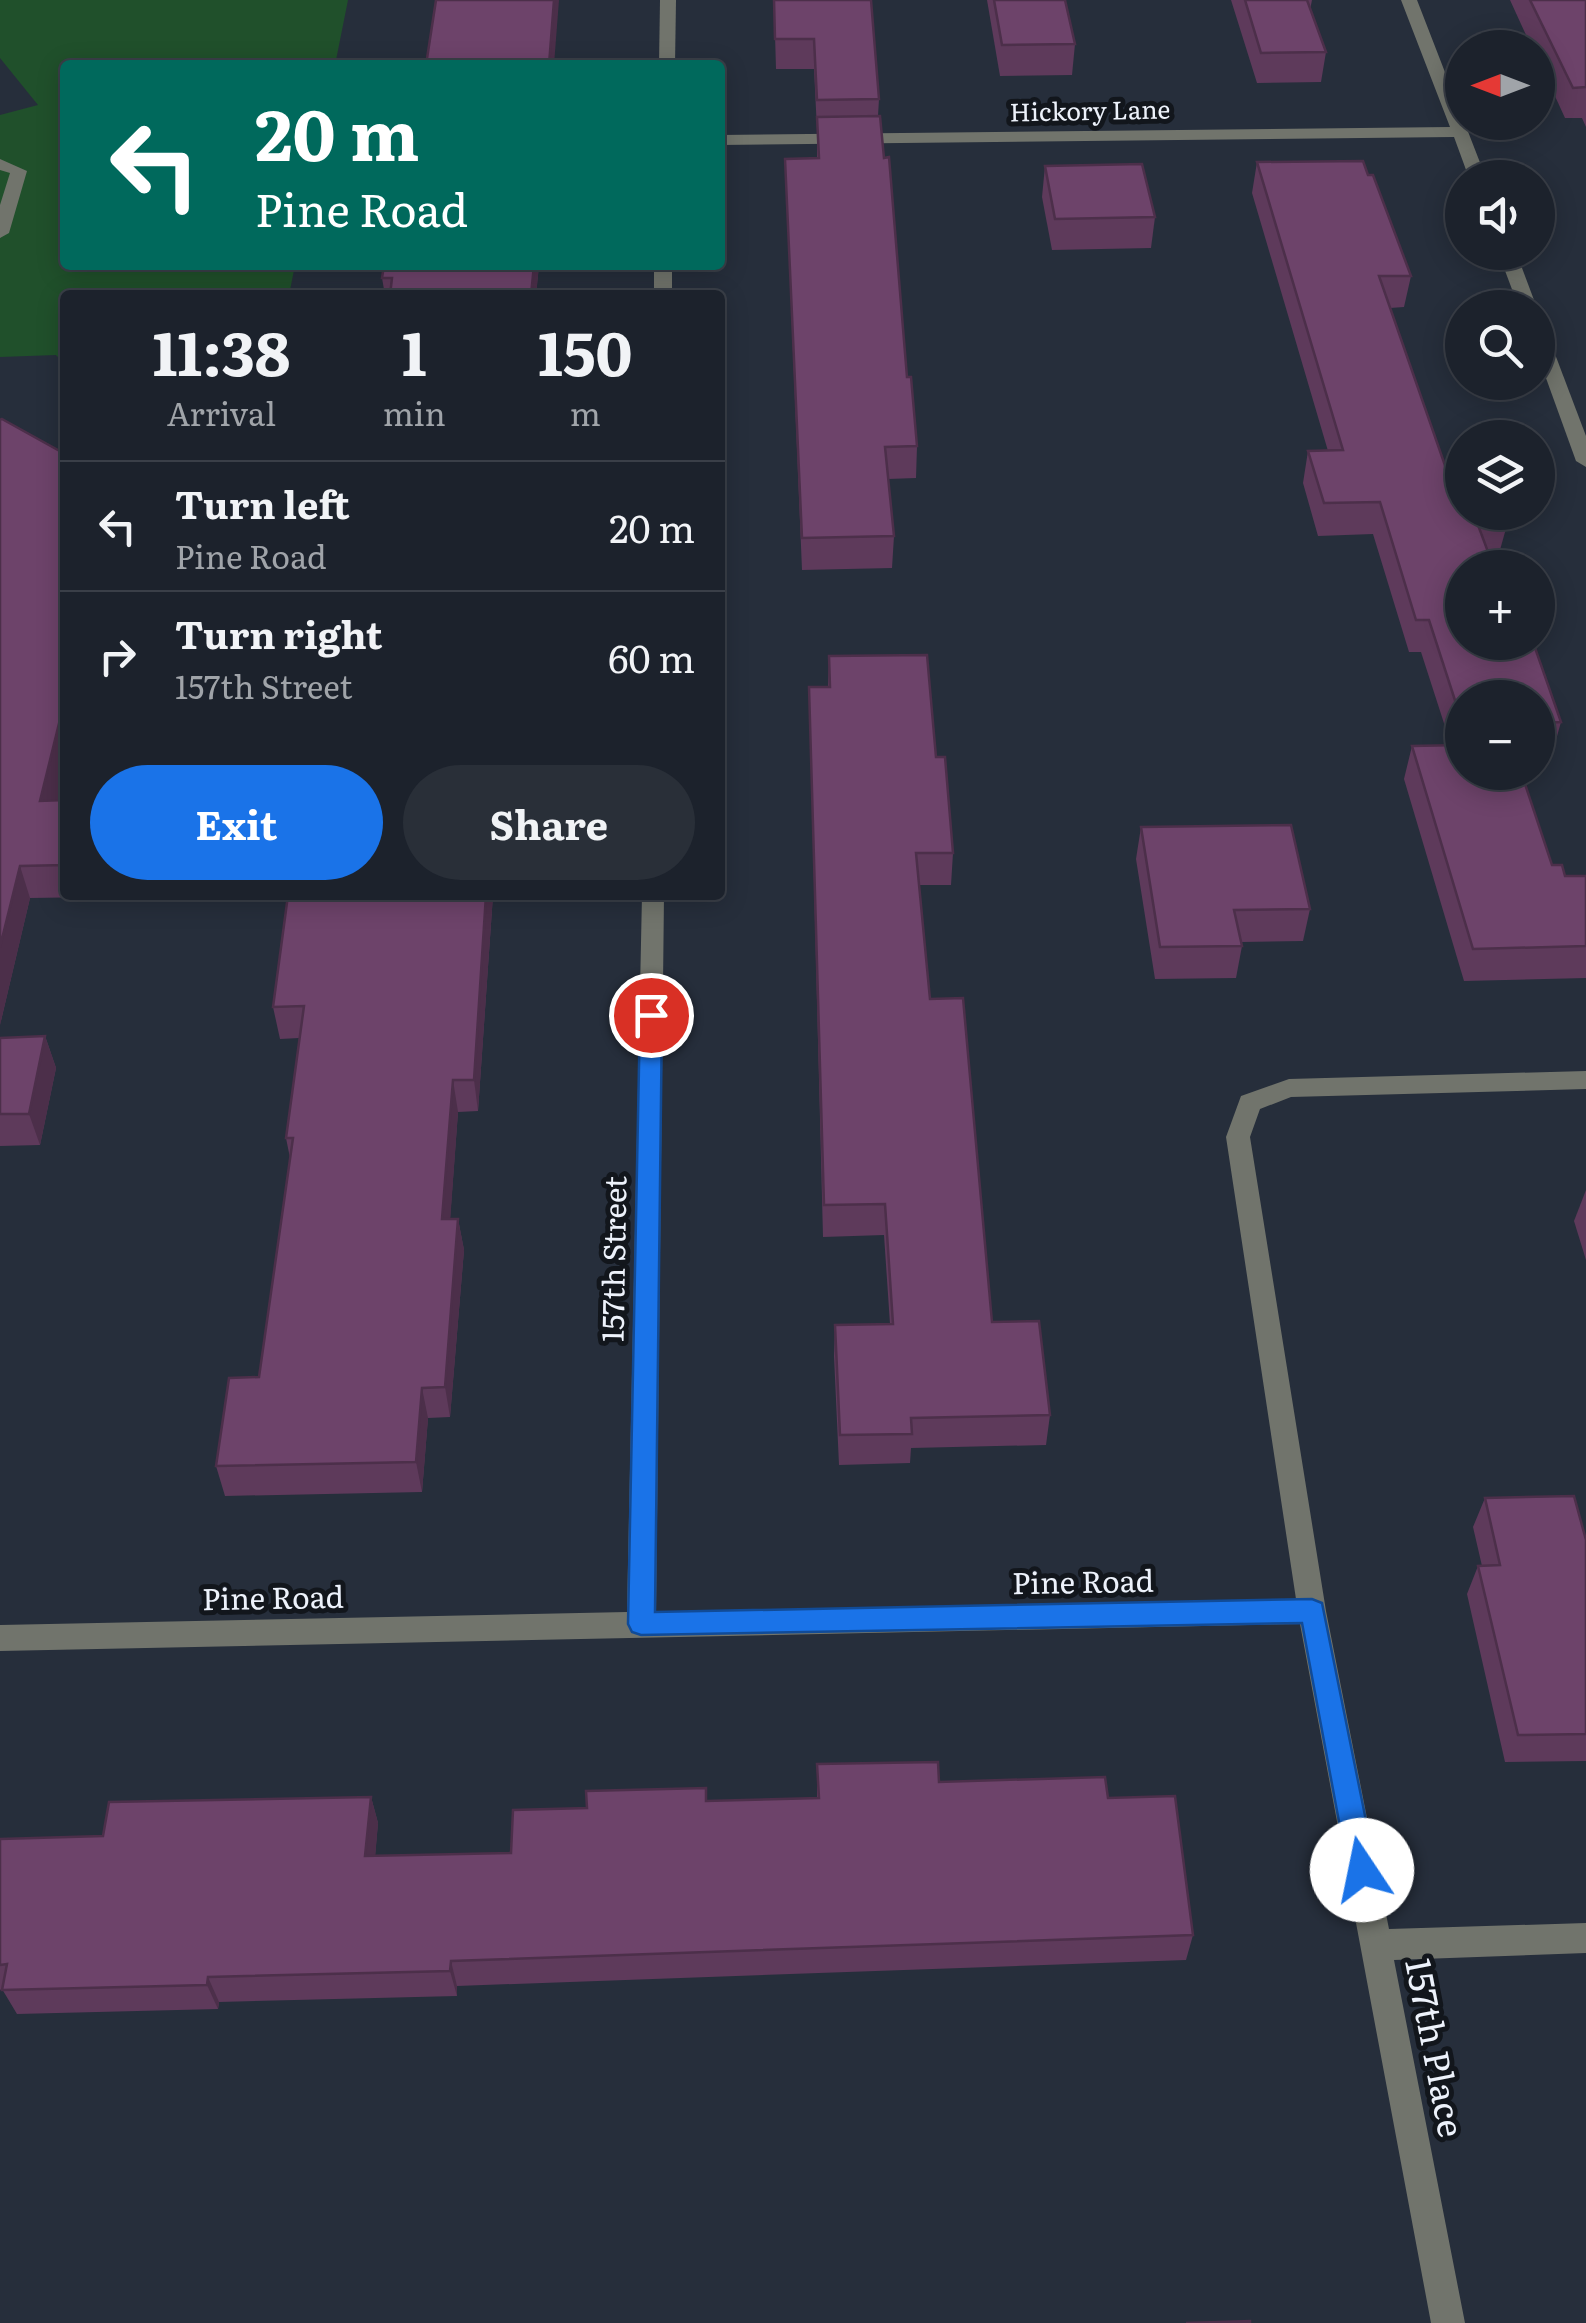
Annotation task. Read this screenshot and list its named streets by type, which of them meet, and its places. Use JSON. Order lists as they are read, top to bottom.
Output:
{
  "streets": {
    "street": [
      "Hickory Lane",
      "157th Street",
      "Pine Road",
      "157th Place"
    ]
  },
  "crossings": [
    ["157th Street", "Pine Road"],
    ["Pine Road", "157th Place"]
  ],
  "north": "left",
  "page": {
    "map_buttons": ["+", "−"],
    "turn": ["20 m", "Pine Road"],
    "eta": [
      "11:38",
      "Arrival",
      "1",
      "min",
      "150",
      "m"
    ],
    "list": [
      {
        "name": "Turn left",
        "note": "Pine Road",
        "value": "20 m"
      },
      {
        "name": "Turn right",
        "note": "157th Street",
        "value": "60 m"
      }
    ],
    "buttons": ["Exit", "Share"]
  }
}
